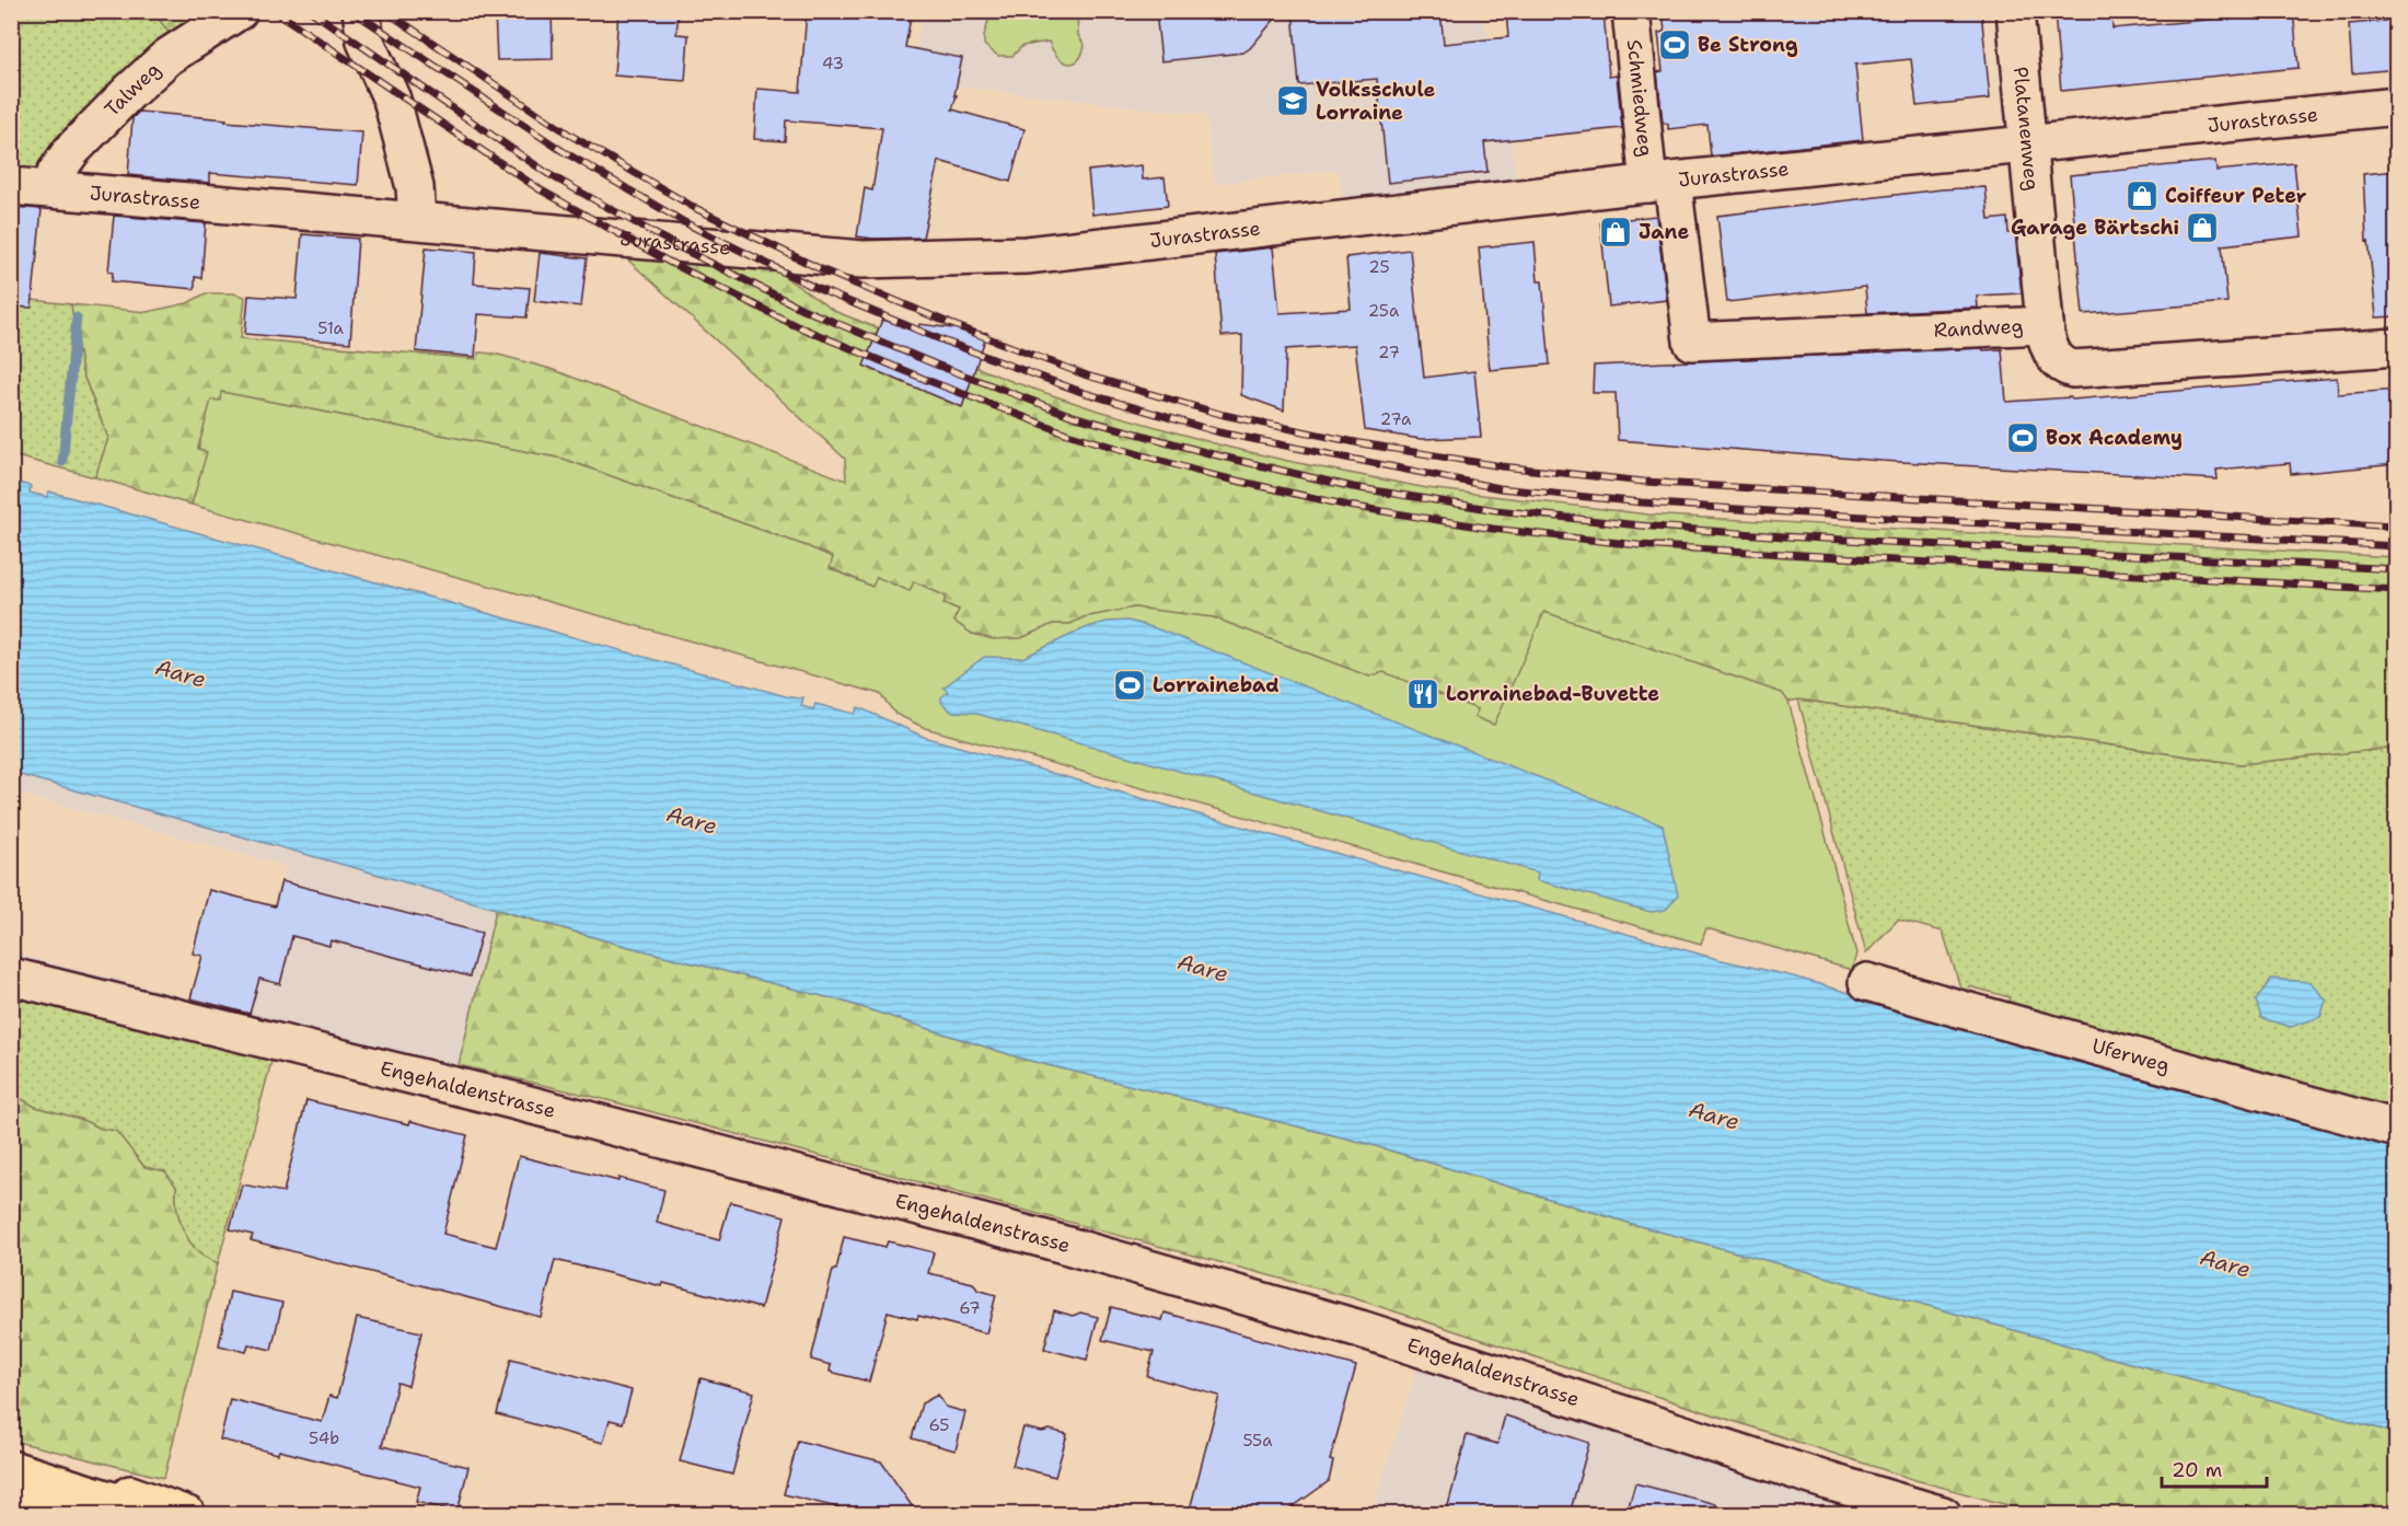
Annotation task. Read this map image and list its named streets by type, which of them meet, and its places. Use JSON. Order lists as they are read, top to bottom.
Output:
{
  "streets": {
    "street": [
      "Talweg",
      "Schmiedweg",
      "Jurastrasse",
      "Platanenweg",
      "Randweg",
      "Uferweg",
      "Engehaldenstrasse"
    ]
  },
  "crossings": [
    ["Talweg", "Jurastrasse"],
    ["Schmiedweg", "Jurastrasse"],
    ["Schmiedweg", "Randweg"],
    ["Jurastrasse", "Platanenweg"],
    ["Jurastrasse", "Randweg"],
    ["Platanenweg", "Randweg"]
  ],
  "water": ["Aare"],
  "places": {
    "sports": ["Be Strong", "Box Academy", "Lorrainebad"],
    "school or university": ["Volksschule Lorraine"],
    "shop": ["Coiffeur Peter", "Garage Bärtschi", "Jane"],
    "restaurant": ["Lorrainebad-Buvette"]
  },
  "house_numbers": [
    "43",
    "25",
    "25a",
    "51a",
    "27",
    "27a",
    "67",
    "65",
    "54b",
    "55a"
  ],
  "scale_bar": "20 m"
}
